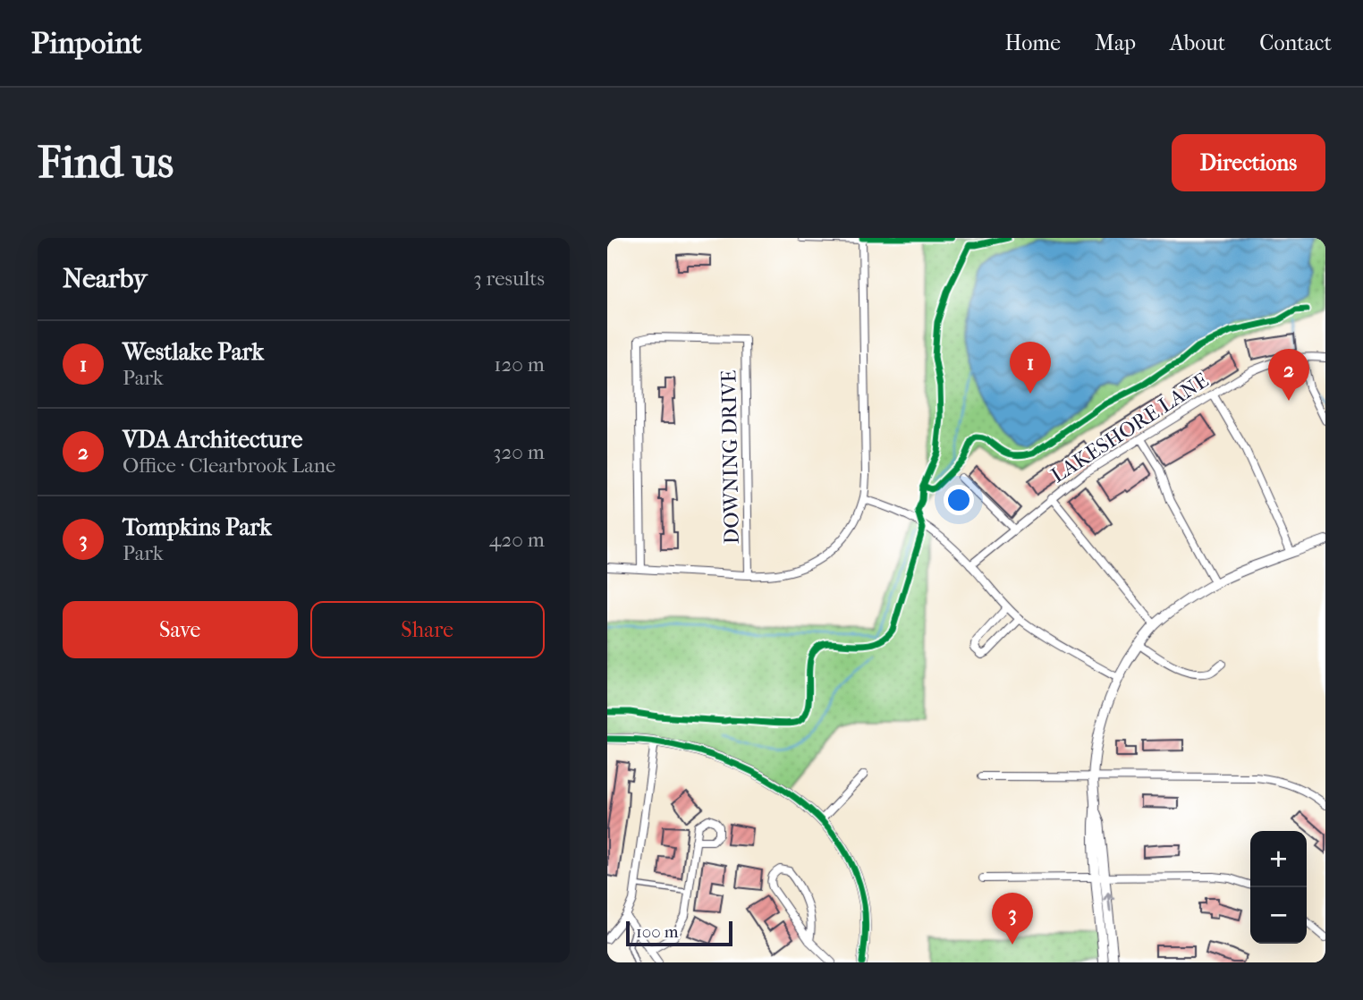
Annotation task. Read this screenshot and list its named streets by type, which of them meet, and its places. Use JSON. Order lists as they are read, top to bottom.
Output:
{
  "streets": {
    "street": ["LAKESHORE LANE", "DOWNING DRIVE"]
  },
  "scale_bar": "100 m",
  "page": {
    "header": "Pinpoint",
    "nav": [
      "Home",
      "Map",
      "About",
      "Contact"
    ],
    "buttons": [
      "Directions",
      ["Save", "Share"]
    ],
    "title": "Find us",
    "heading": ["Nearby", "3 results"],
    "list": [
      {
        "mark": "1",
        "name": "Westlake Park",
        "note": "Park",
        "value": "120 m"
      },
      {
        "mark": "2",
        "name": "VDA Architecture",
        "note": "Office · Clearbrook Lane",
        "value": "320 m"
      },
      {
        "mark": "3",
        "name": "Tompkins Park",
        "note": "Park",
        "value": "420 m"
      }
    ],
    "pins": ["1", "2", "3"],
    "map_buttons": ["+", "−"],
    "scale": "100 m"
  }
}
